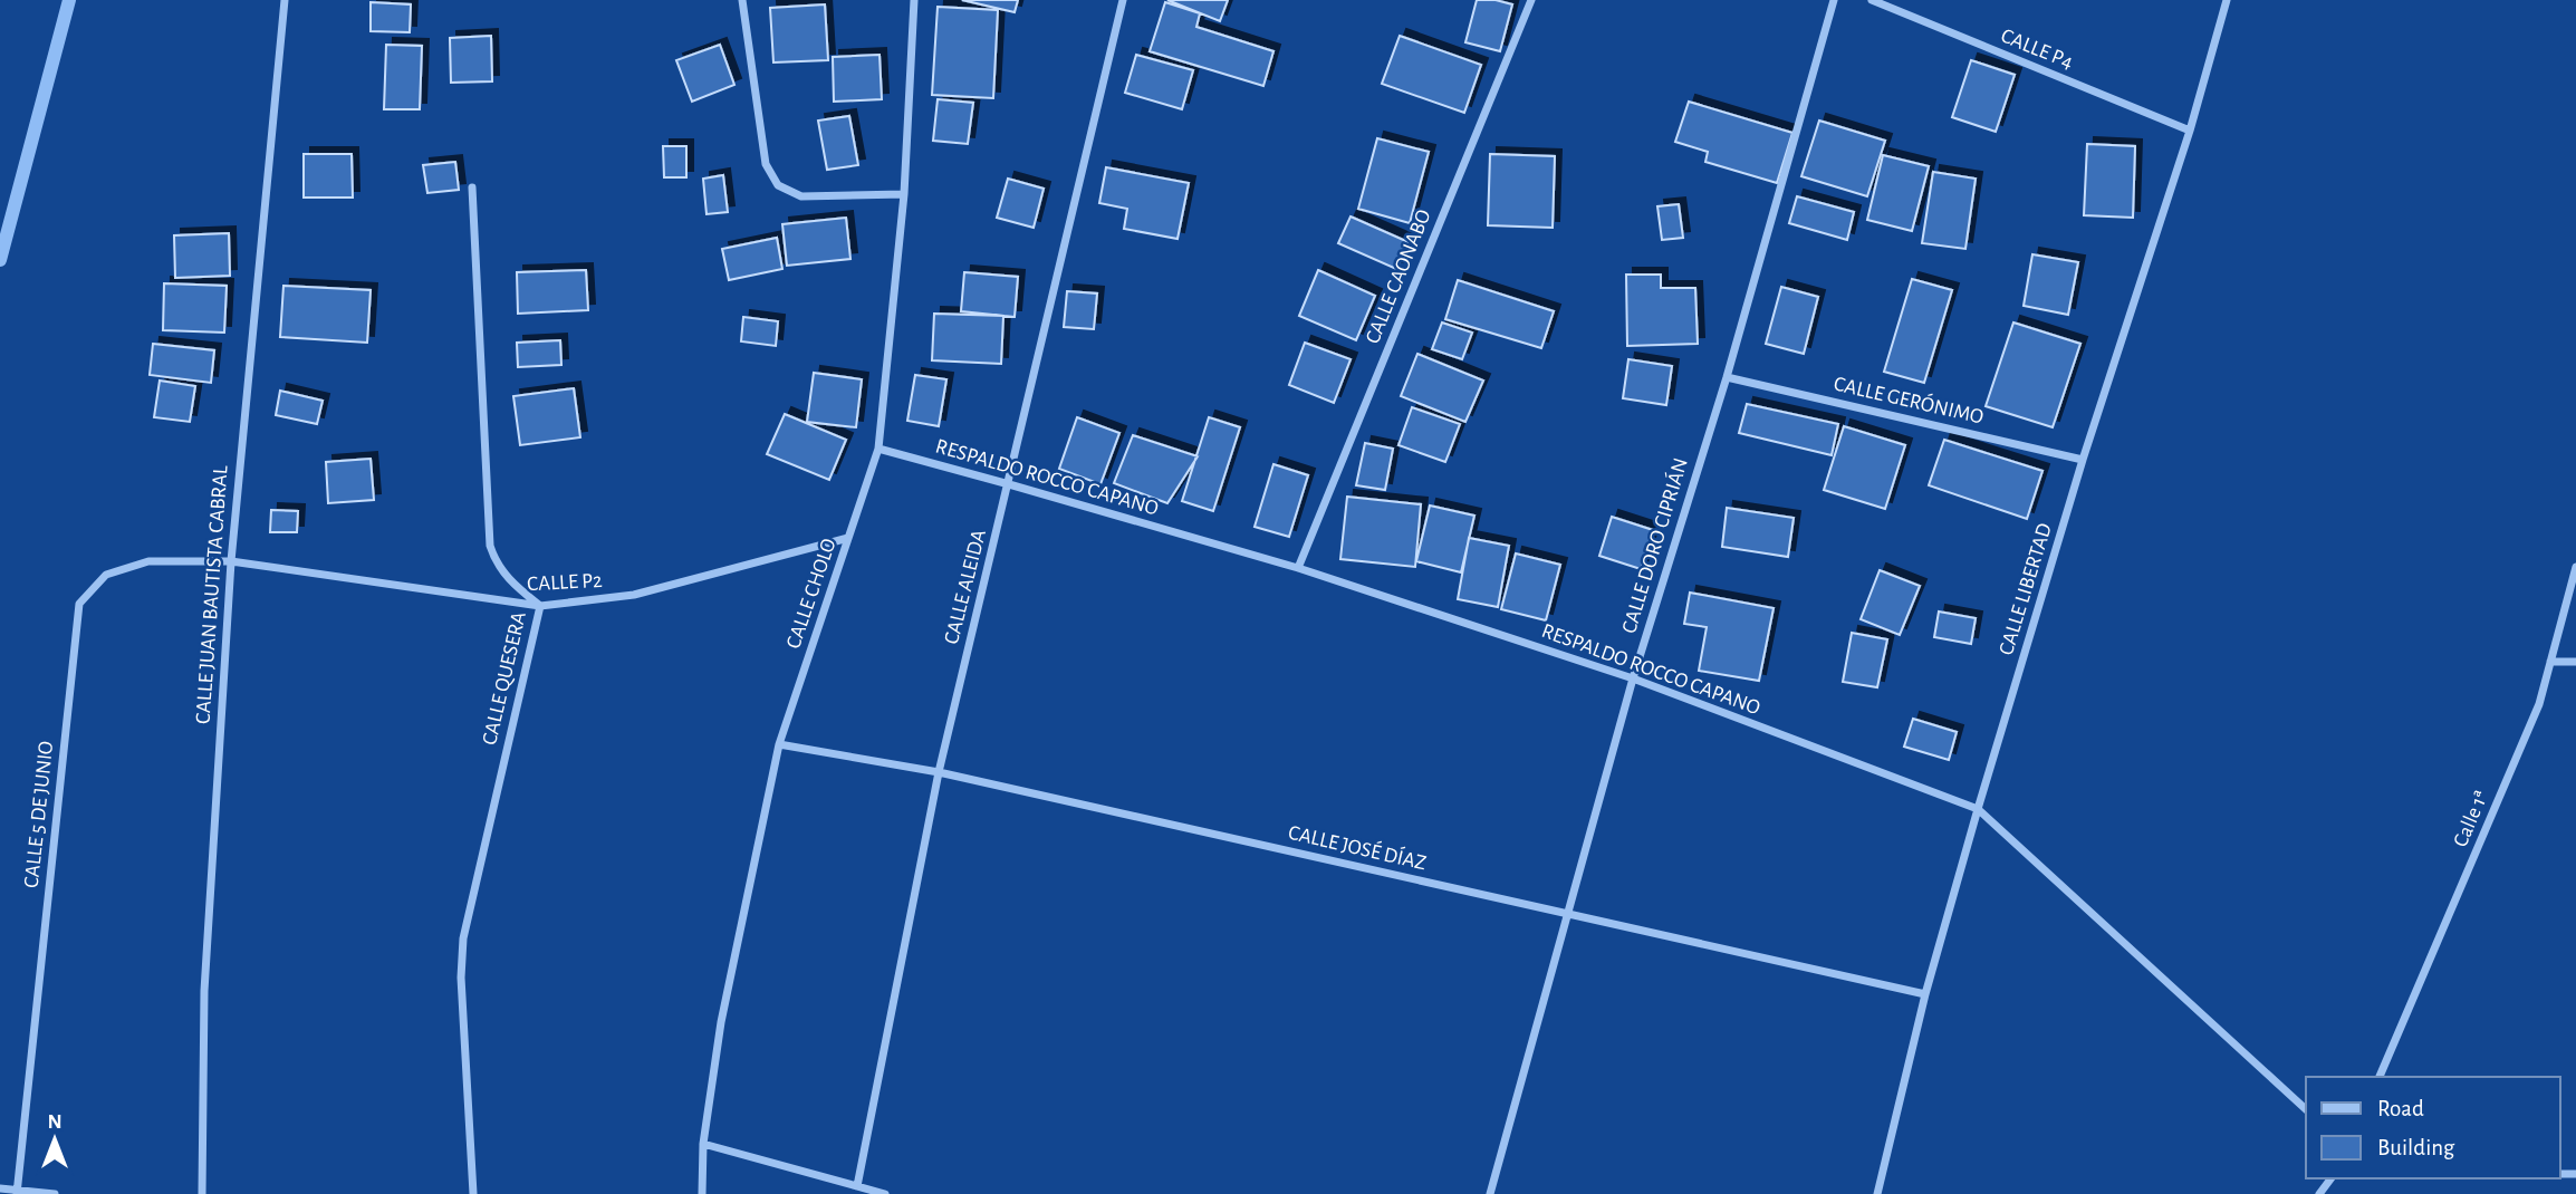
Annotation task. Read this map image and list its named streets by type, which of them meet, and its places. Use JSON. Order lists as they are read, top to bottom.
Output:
{
  "streets": {
    "street": [
      "CALLE P4",
      "CALLE CAONABO",
      "CALLE GERÓNIMO",
      "RESPALDO ROCCO CAPANO",
      "CALLE DORO CIPRIÁN",
      "CALLE P2",
      "CALLE ALEIDA",
      "CALLE LIBERTAD",
      "CALLE CHOLO",
      "CALLE JUAN BAUTISTA CABRAL",
      "CALLE QUESERA",
      "CALLE 5 DE JUNIO",
      "Calle 1ª",
      "CALLE JOSÉ DÍAZ"
    ]
  },
  "crossings": [
    ["CALLE P4", "CALLE LIBERTAD"],
    ["CALLE CAONABO", "RESPALDO ROCCO CAPANO"],
    ["CALLE GERÓNIMO", "CALLE DORO CIPRIÁN"],
    ["CALLE GERÓNIMO", "CALLE LIBERTAD"],
    ["RESPALDO ROCCO CAPANO", "CALLE DORO CIPRIÁN"],
    ["RESPALDO ROCCO CAPANO", "CALLE ALEIDA"],
    ["RESPALDO ROCCO CAPANO", "CALLE LIBERTAD"],
    ["RESPALDO ROCCO CAPANO", "CALLE CHOLO"],
    ["CALLE DORO CIPRIÁN", "CALLE JOSÉ DÍAZ"],
    ["CALLE P2", "CALLE CHOLO"],
    ["CALLE P2", "CALLE JUAN BAUTISTA CABRAL"],
    ["CALLE P2", "CALLE QUESERA"],
    ["CALLE P2", "CALLE 5 DE JUNIO"],
    ["CALLE ALEIDA", "CALLE JOSÉ DÍAZ"],
    ["CALLE LIBERTAD", "CALLE JOSÉ DÍAZ"],
    ["CALLE CHOLO", "CALLE JOSÉ DÍAZ"],
    ["CALLE JUAN BAUTISTA CABRAL", "CALLE 5 DE JUNIO"]
  ],
  "legend": ["Road", "Building"],
  "north": "top"
}
